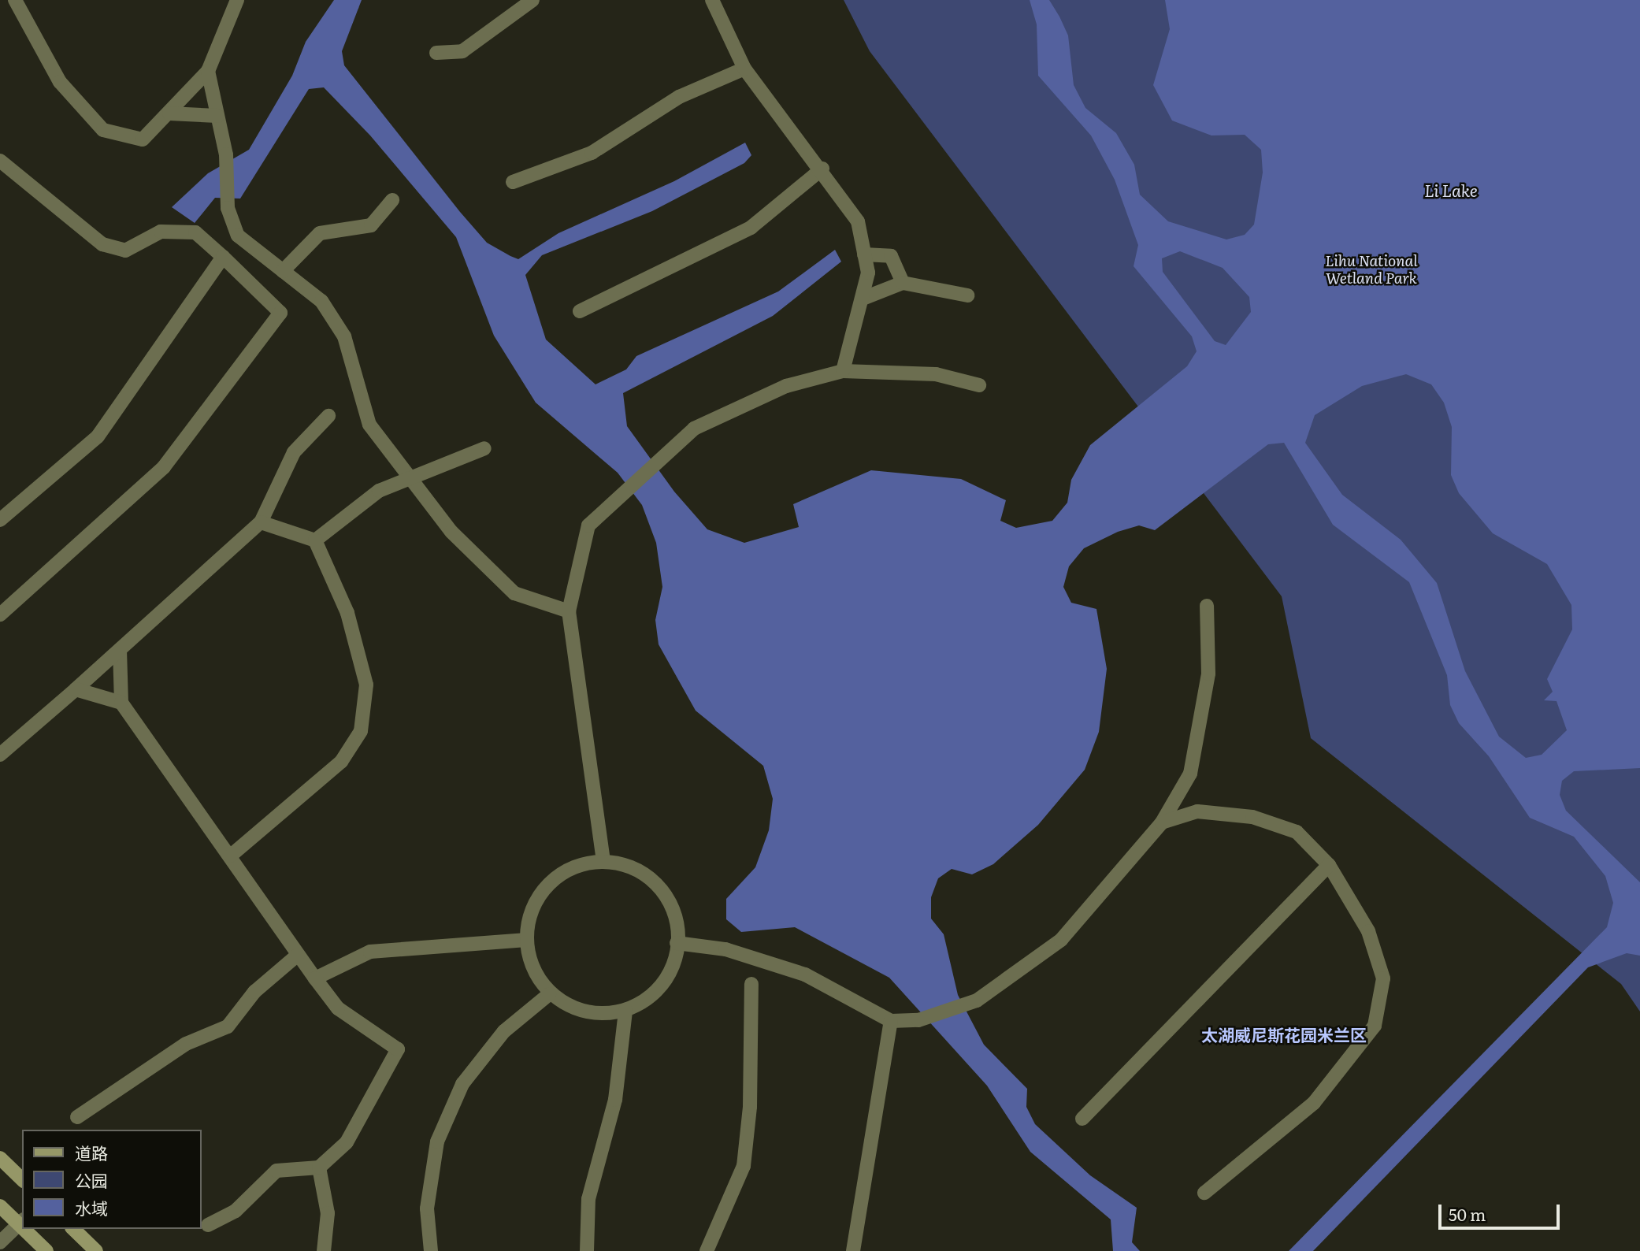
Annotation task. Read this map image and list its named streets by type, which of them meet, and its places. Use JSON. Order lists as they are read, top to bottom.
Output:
{
  "districts": ["太湖威尼斯花园米兰区"],
  "water": ["Li Lake"],
  "parks": ["Lihu National Wetland Park"],
  "legend": ["道路", "公园", "水域"],
  "scale_bar": "50 m"
}
